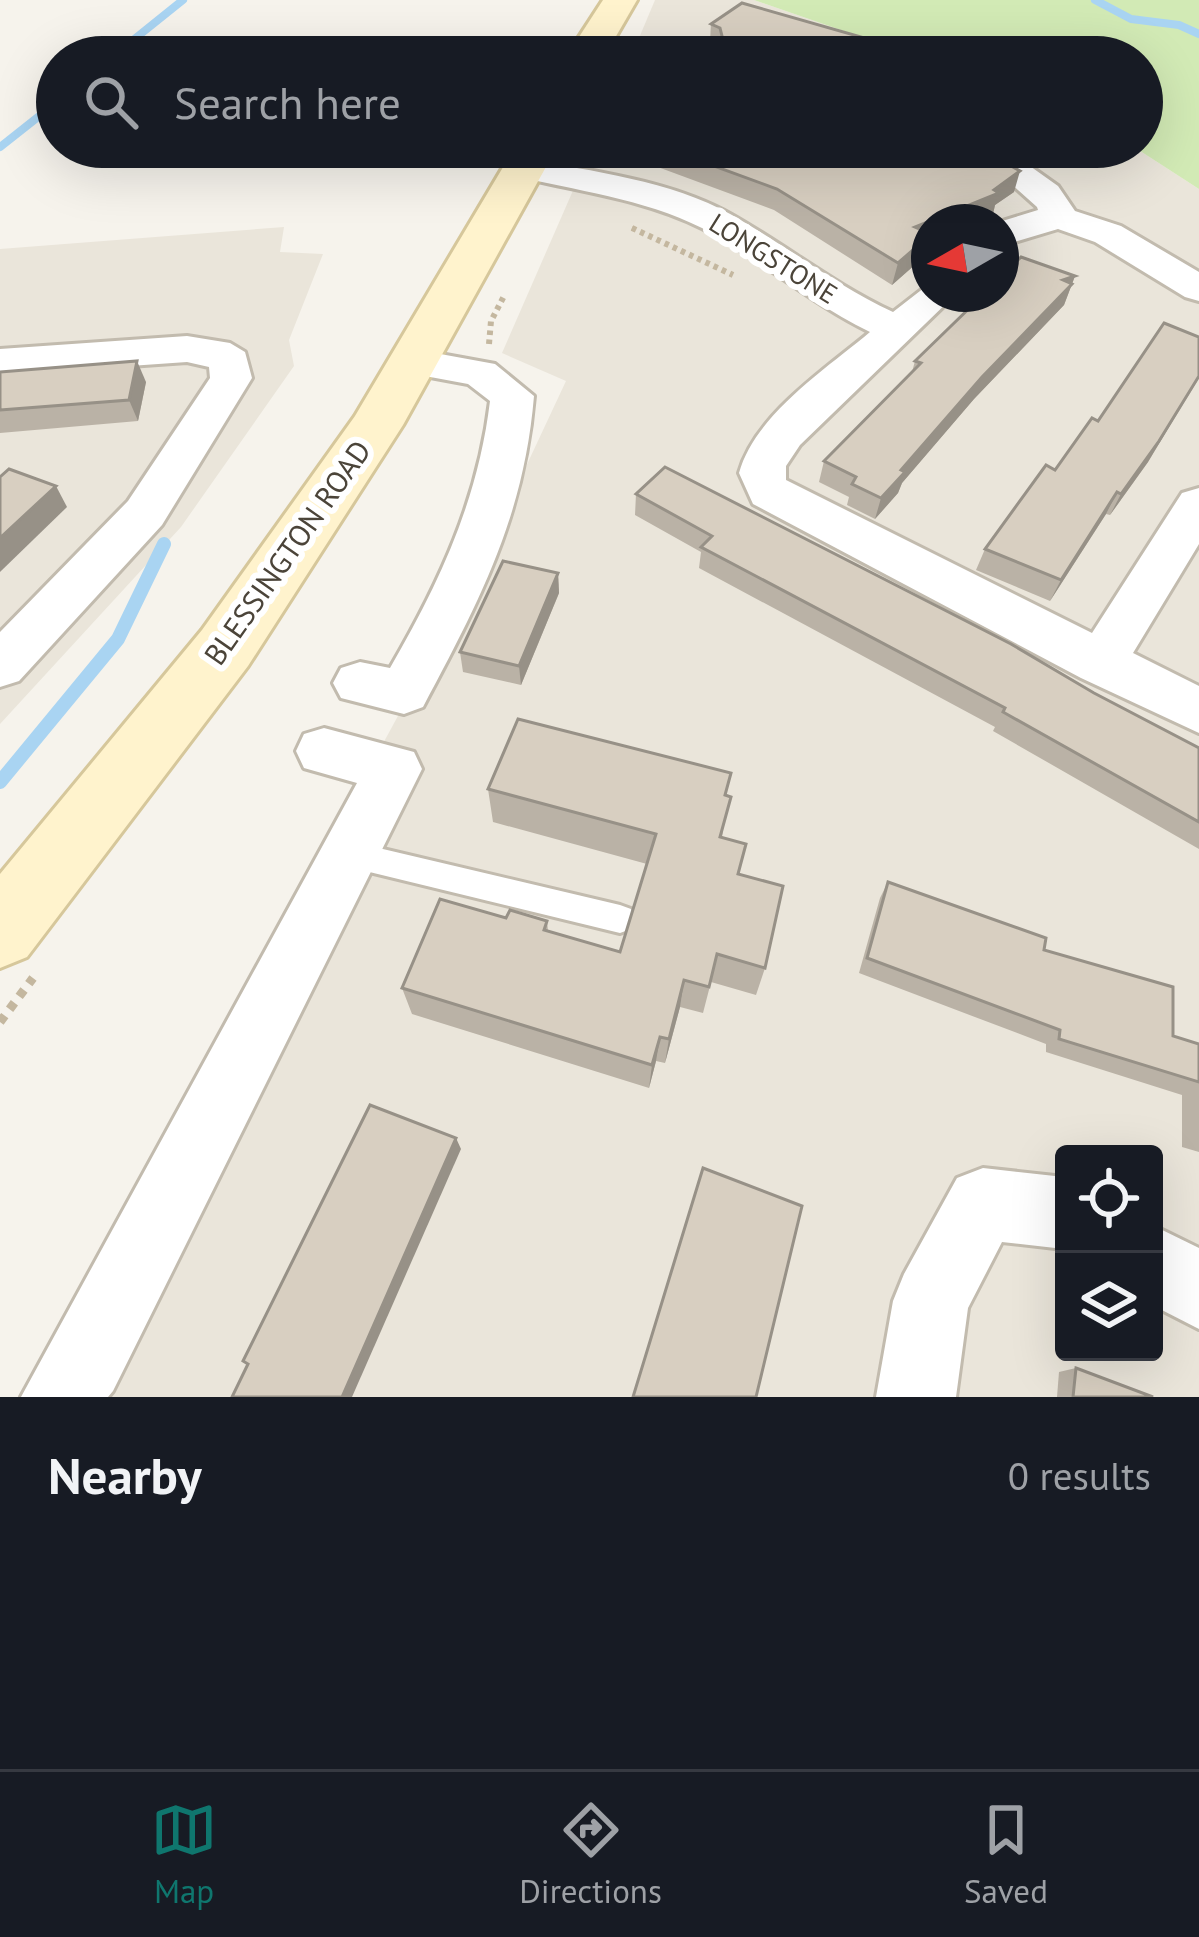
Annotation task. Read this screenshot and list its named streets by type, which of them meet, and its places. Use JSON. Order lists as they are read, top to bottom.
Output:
{
  "streets": {
    "main road": ["BLESSINGTON ROAD"],
    "street": ["LONGSTONE"]
  },
  "north": "left",
  "page": {
    "search": "Search here",
    "heading": ["Nearby", "0 results"],
    "nav": ["Map", "Directions", "Saved"]
  }
}
